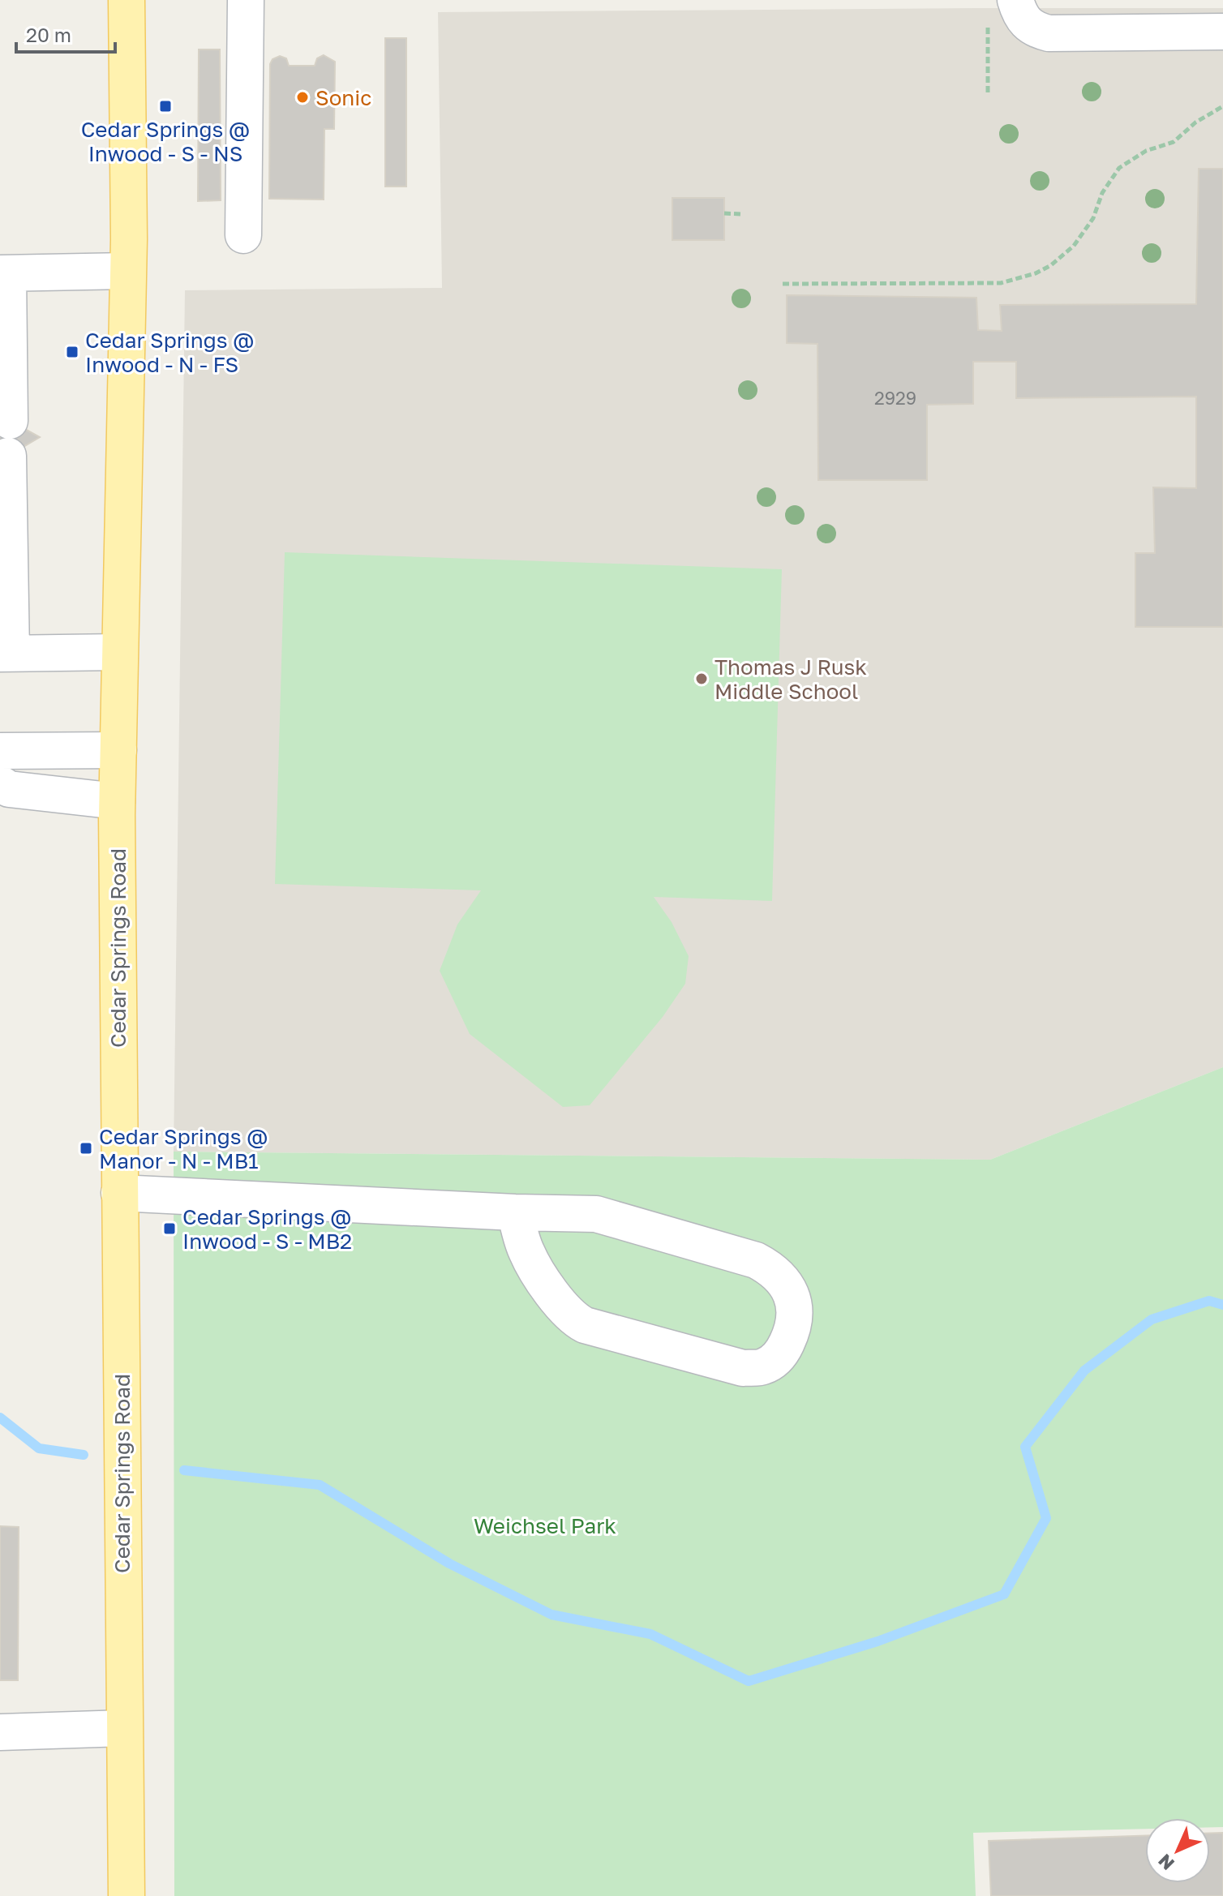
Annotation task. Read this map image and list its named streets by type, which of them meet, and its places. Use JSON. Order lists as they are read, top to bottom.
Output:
{
  "streets": {
    "main road": ["Cedar Springs Road"]
  },
  "parks": ["Weichsel Park"],
  "places": {
    "other": ["Sonic", "Thomas J Rusk Middle School"],
    "transit": [
      "Cedar Springs @ Inwood - S - NS",
      "Cedar Springs @ Inwood - N - FS",
      "Cedar Springs @ Manor - N - MB1",
      "Cedar Springs @ Inwood - S - MB2"
    ]
  },
  "house_numbers": ["2929"],
  "scale_bar": "20 m",
  "north": "bottom left"
}
